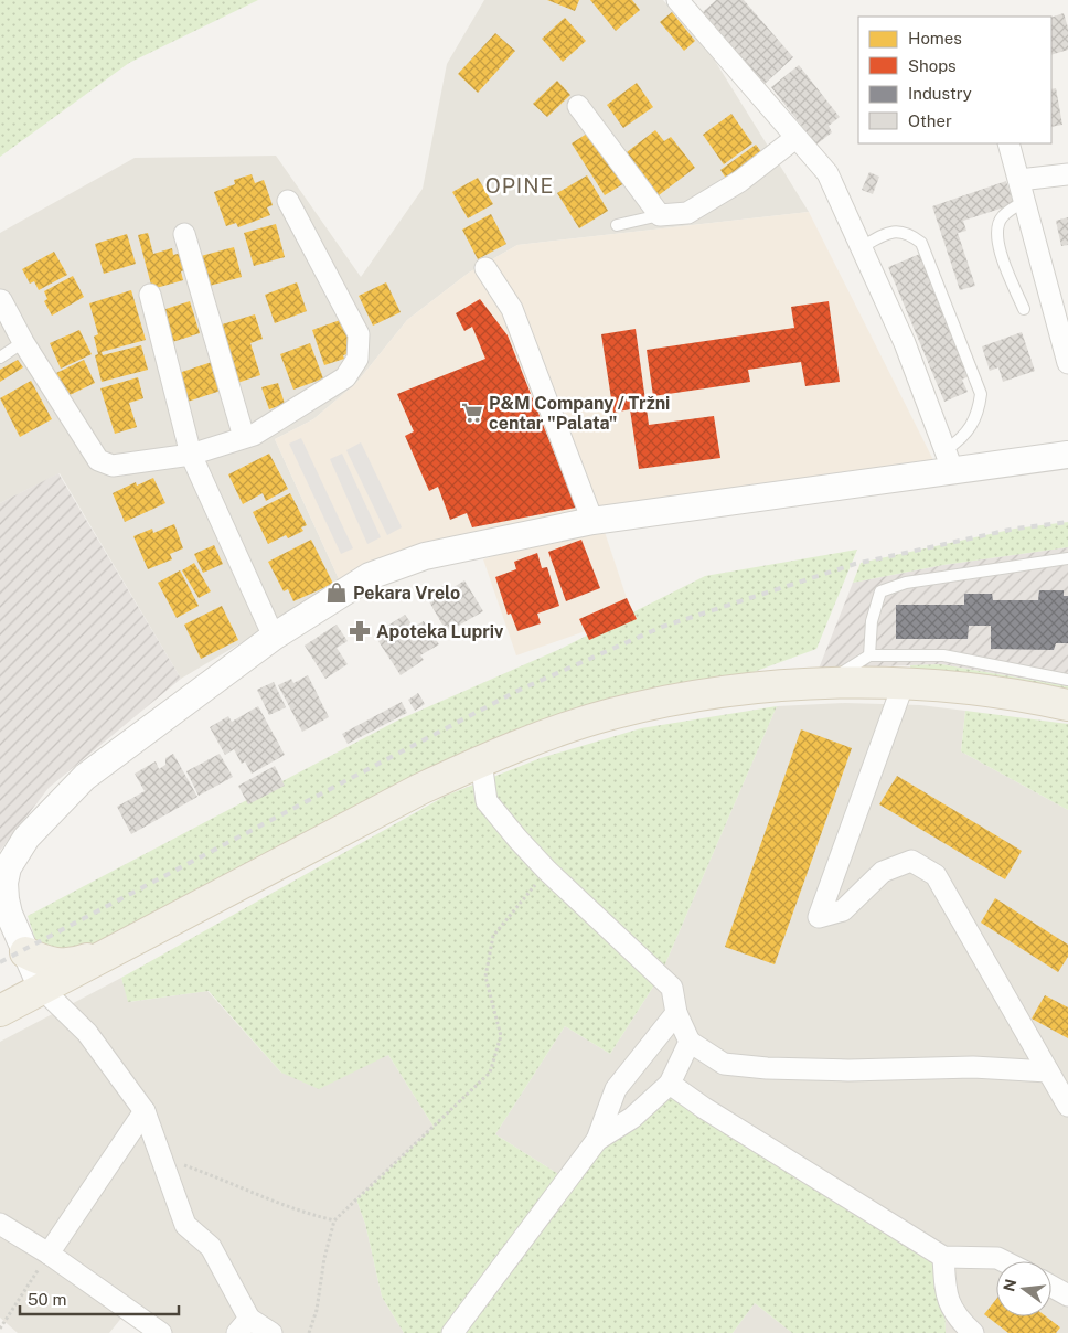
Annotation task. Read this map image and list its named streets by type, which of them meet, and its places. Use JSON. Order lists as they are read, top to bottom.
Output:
{
  "districts": ["OPINE"],
  "places": {
    "supermarket": ["P&M Company / Tržni centar \"Palata\""],
    "shop": ["Pekara Vrelo"],
    "pharmacy": ["Apoteka Lupriv"]
  },
  "legend": [
    "Homes",
    "Shops",
    "Industry",
    "Other"
  ],
  "scale_bar": "50 m",
  "north": "left"
}
